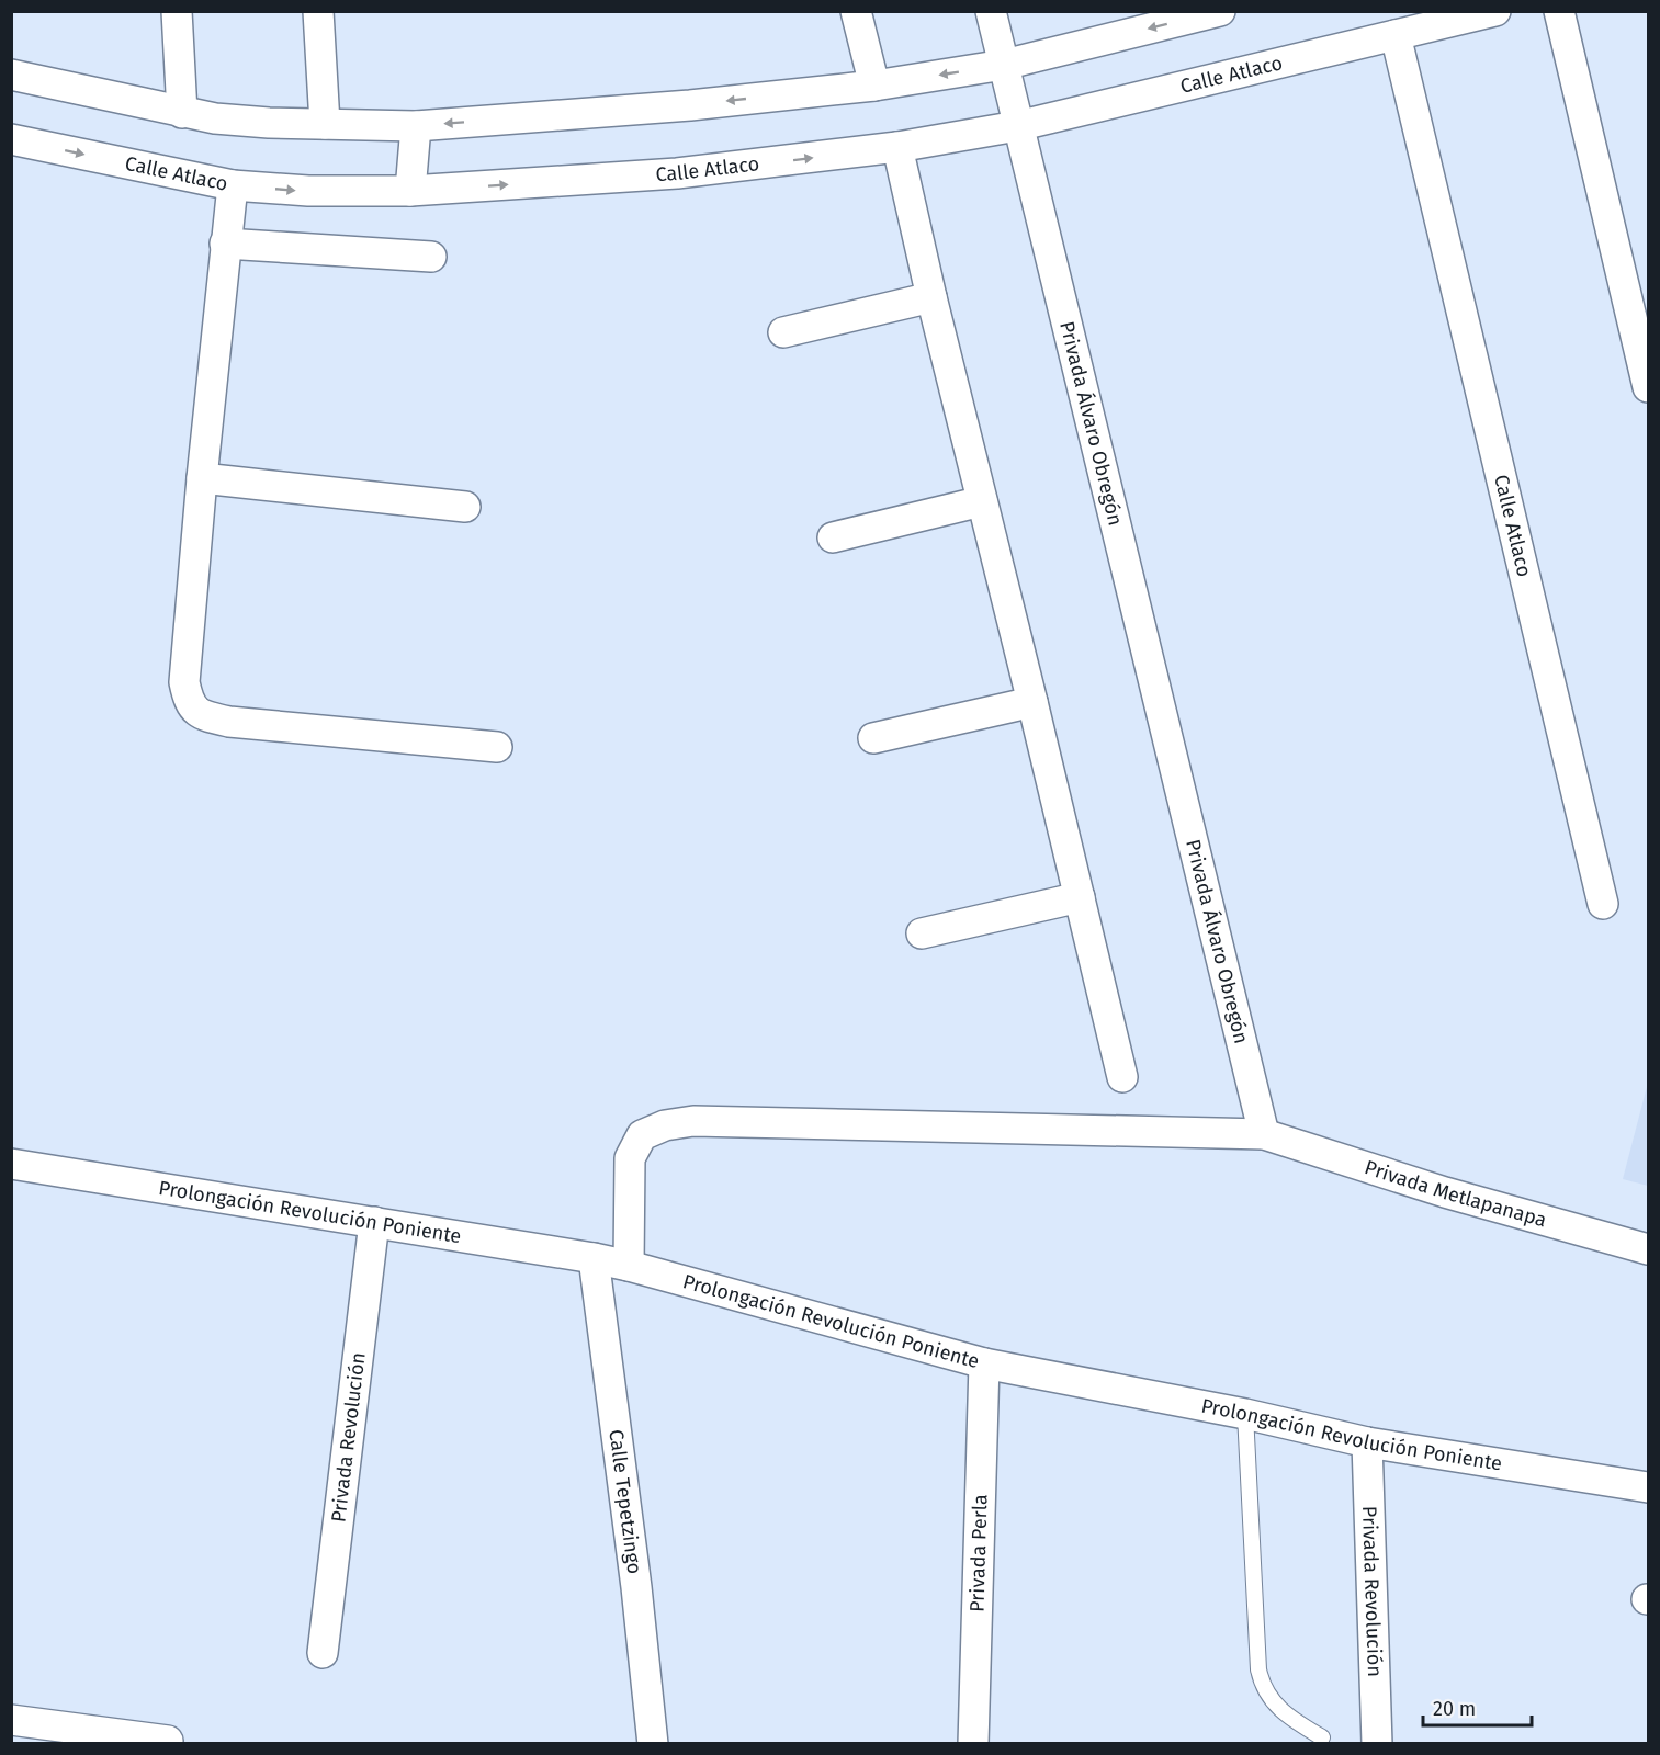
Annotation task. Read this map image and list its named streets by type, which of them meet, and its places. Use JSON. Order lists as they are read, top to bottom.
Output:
{
  "streets": {
    "street": [
      "Calle Atlaco",
      "Privada Álvaro Obregón",
      "Privada Metlapanapa",
      "Prolongación Revolución Poniente",
      "Privada Revolución",
      "Calle Tepetzingo",
      "Privada Perla"
    ]
  },
  "crossings": [
    ["Calle Atlaco", "Privada Álvaro Obregón"],
    ["Privada Álvaro Obregón", "Privada Metlapanapa"],
    ["Prolongación Revolución Poniente", "Privada Revolución"],
    ["Prolongación Revolución Poniente", "Calle Tepetzingo"],
    ["Prolongación Revolución Poniente", "Privada Perla"]
  ],
  "scale_bar": "20 m"
}
